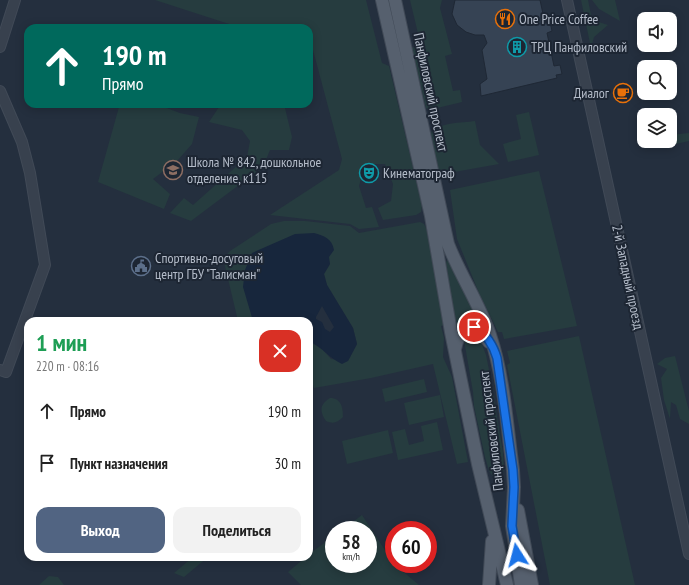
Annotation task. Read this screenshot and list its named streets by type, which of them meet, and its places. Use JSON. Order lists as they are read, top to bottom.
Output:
{
  "streets": {
    "main road": ["Панфиловский проспект"],
    "street": ["2-й Западный проезд"]
  },
  "places": {
    "restaurant": ["One Price Coffee"],
    "building": ["ТРЦ Панфиловский"],
    "cafe": ["Диалог"],
    "school or university": ["Школа № 842, дошкольное отделение, к115"],
    "theatre": ["Кинематограф"],
    "public building": ["Спортивно-досуговый центр ГБУ \"Талисман\""]
  },
  "page": {
    "turn": ["190 m", "Прямо"],
    "heading": ["1 мин", "220 m · 08:16"],
    "list": [
      {
        "name": "Прямо",
        "value": "190 m"
      },
      {
        "name": "Пункт назначения",
        "value": "30 m"
      }
    ],
    "buttons": ["Выход", "Поделиться"],
    "speed": "58 km/h",
    "limit": "60"
  }
}
